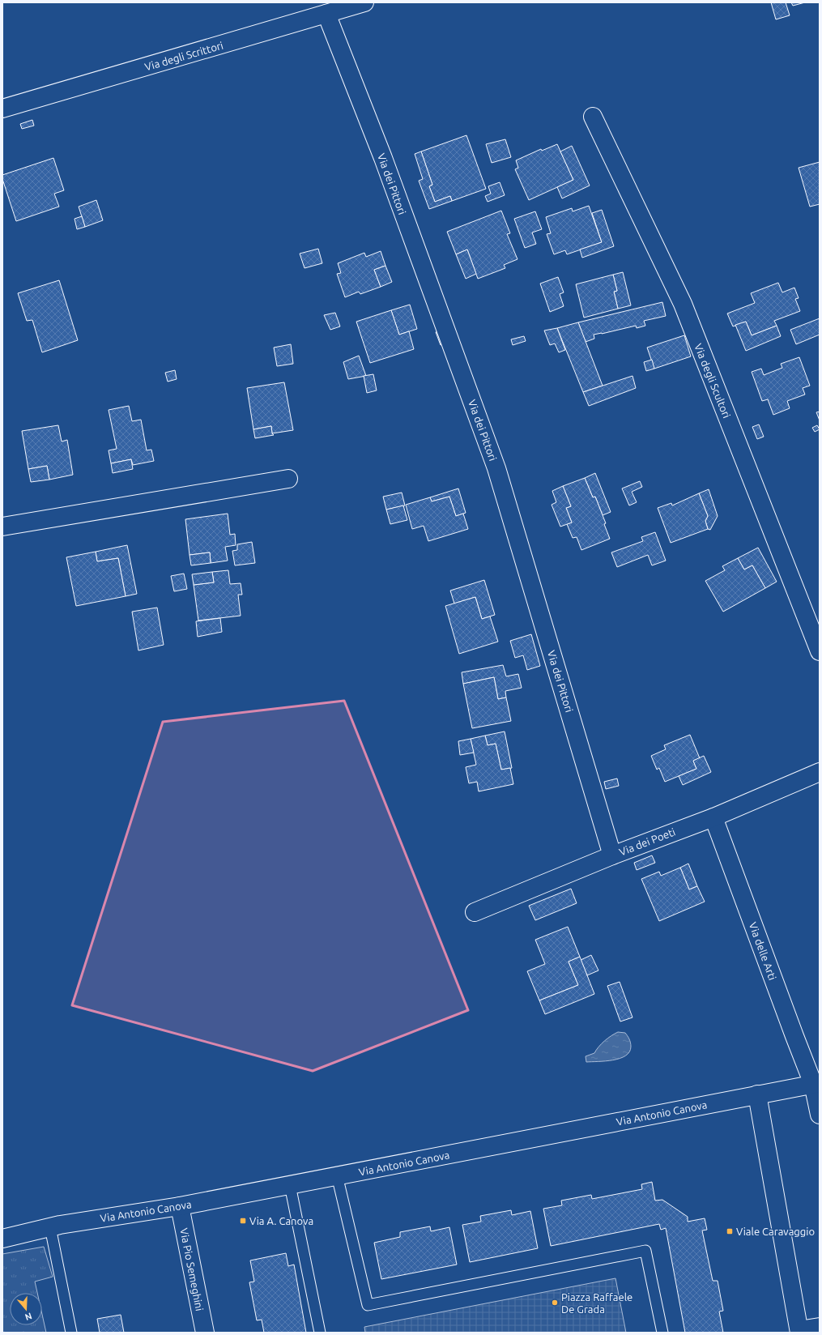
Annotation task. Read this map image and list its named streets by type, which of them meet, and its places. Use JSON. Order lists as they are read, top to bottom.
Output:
{
  "streets": {
    "street": [
      "Via degli Scrittori",
      "Via dei Pittori",
      "Via degli Scultori",
      "Via dei Poeti",
      "Via delle Arti",
      "Via Antonio Canova",
      "Via Pio Semeghini"
    ]
  },
  "crossings": [
    ["Via degli Scrittori", "Via dei Pittori"],
    ["Via dei Pittori", "Via dei Poeti"],
    ["Via dei Poeti", "Via delle Arti"],
    ["Via delle Arti", "Via Antonio Canova"],
    ["Via Antonio Canova", "Via Pio Semeghini"]
  ],
  "places": {
    "transit": ["Via A. Canova", "Viale Caravaggio"],
    "other": ["Piazza Raffaele De Grada"]
  },
  "north": "bottom"
}
